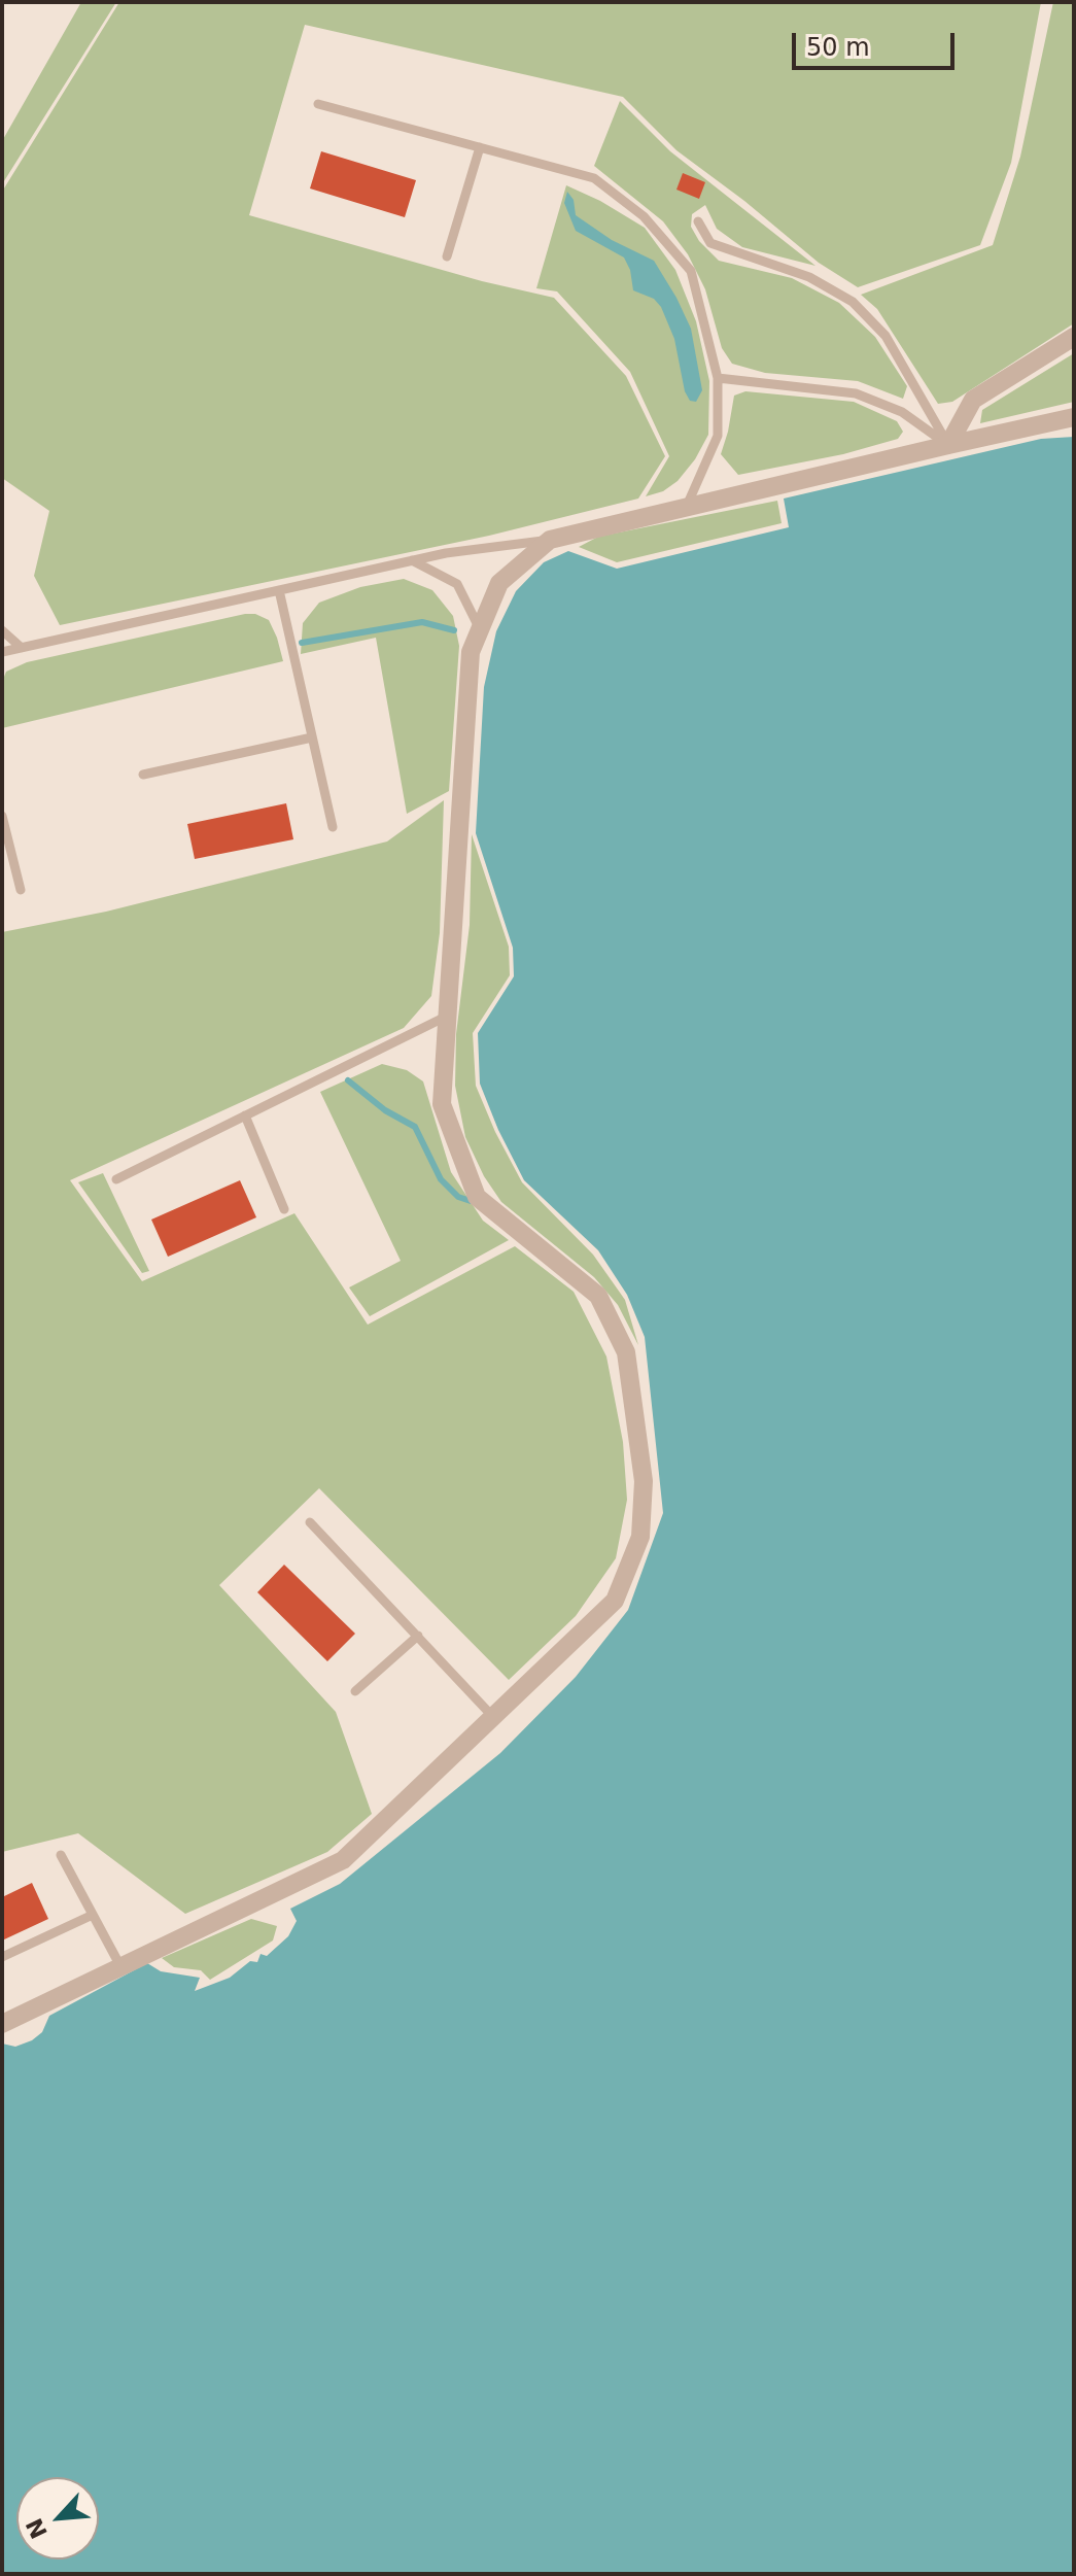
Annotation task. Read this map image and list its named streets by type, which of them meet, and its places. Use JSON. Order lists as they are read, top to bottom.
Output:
{
  "scale_bar": "50 m",
  "north": "bottom left"
}
